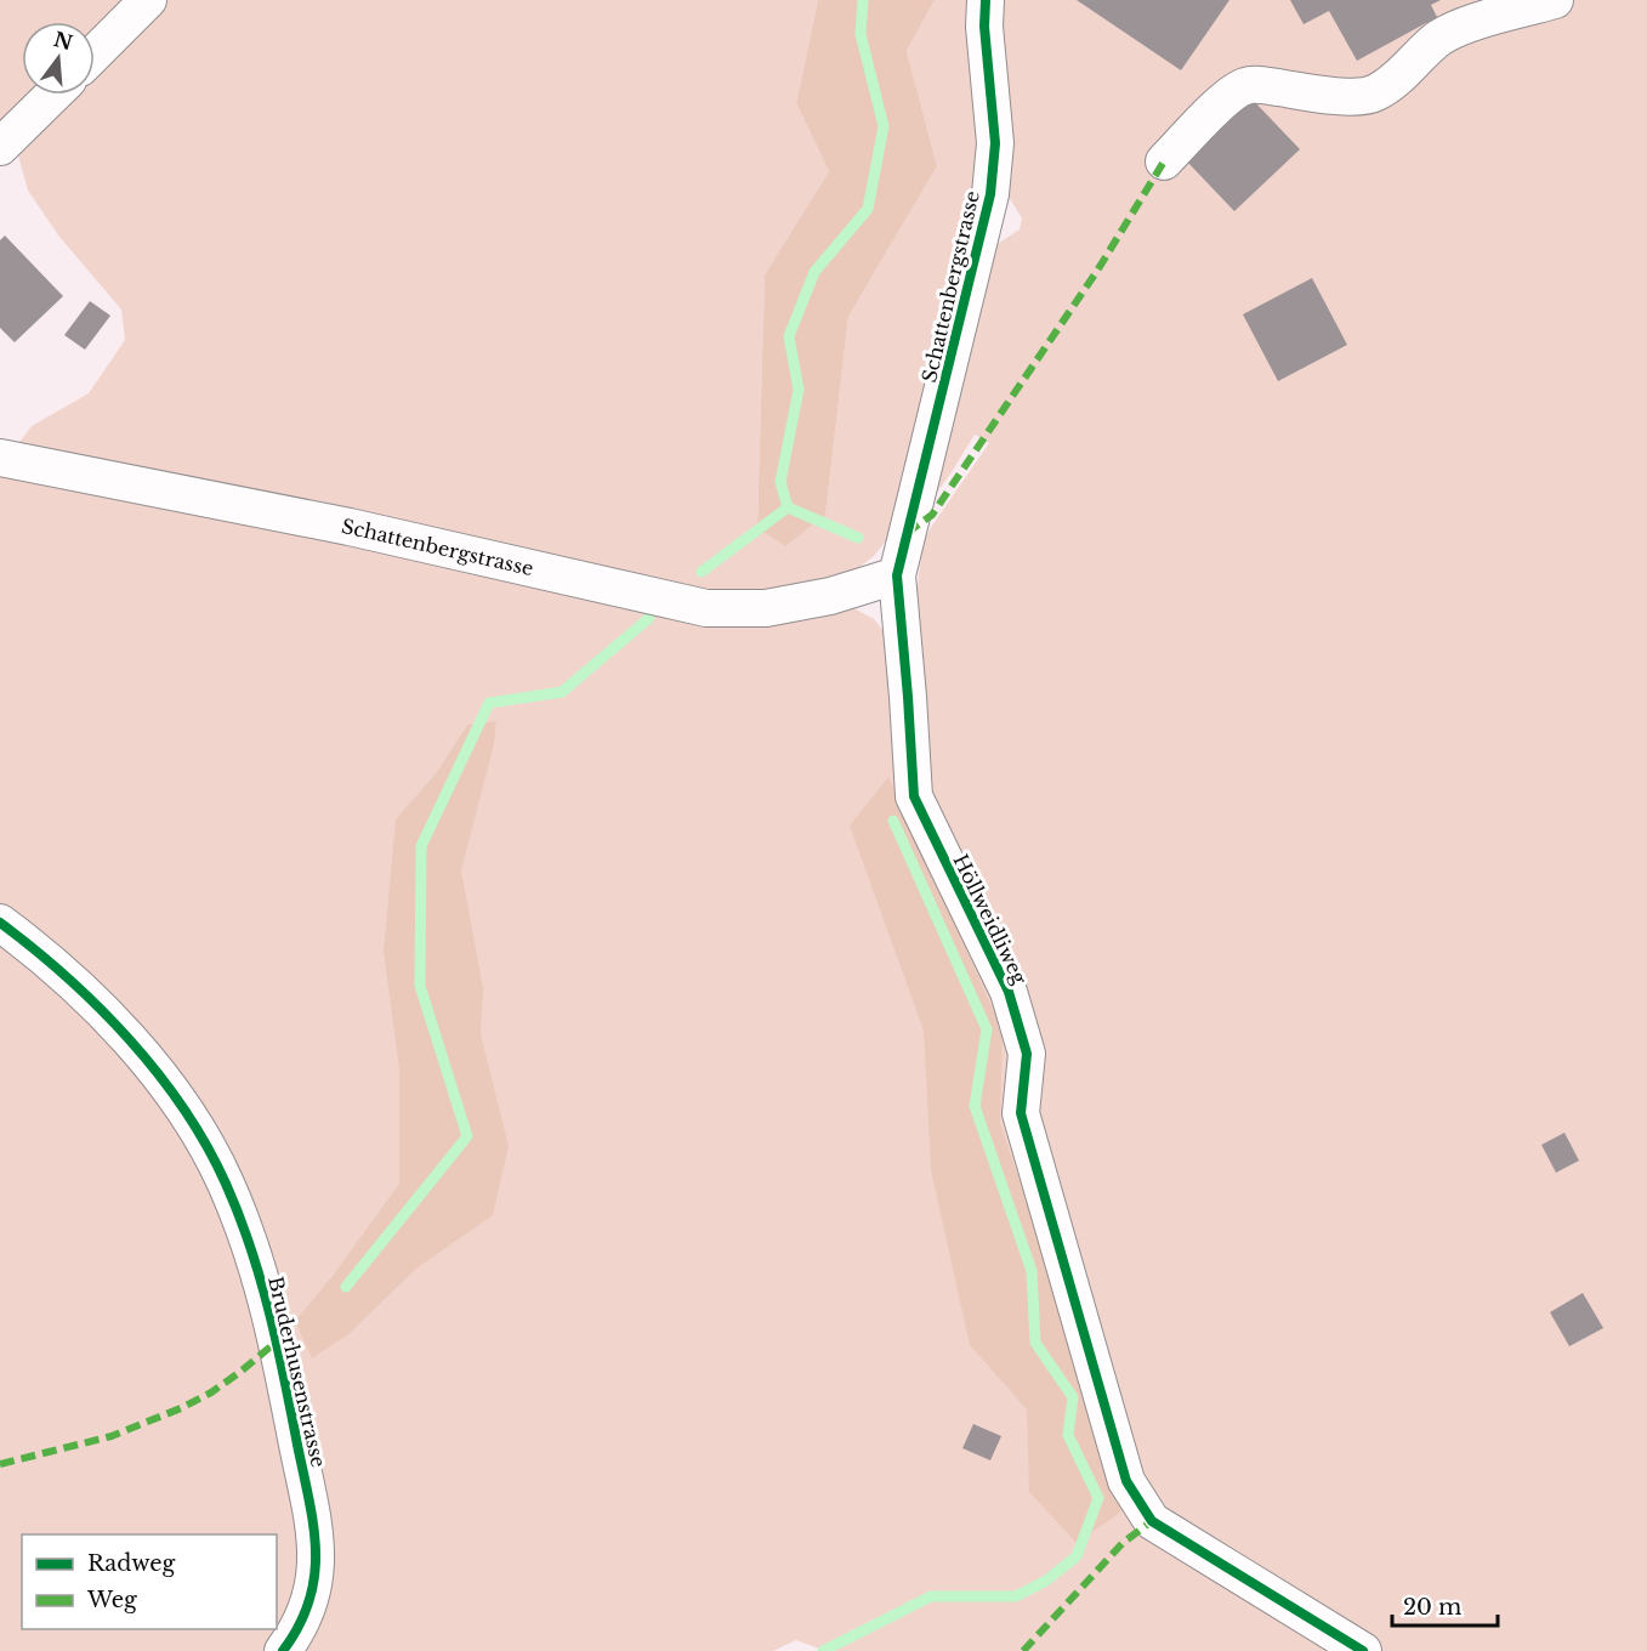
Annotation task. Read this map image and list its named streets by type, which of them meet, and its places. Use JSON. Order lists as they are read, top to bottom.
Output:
{
  "streets": {
    "street": ["Schattenbergstrasse", "Höllweidliweg", "Bruderhusenstrasse"]
  },
  "crossings": [
    ["Schattenbergstrasse", "Höllweidliweg"]
  ],
  "legend": ["Radweg", "Weg"],
  "scale_bar": "20 m",
  "north": "top"
}
